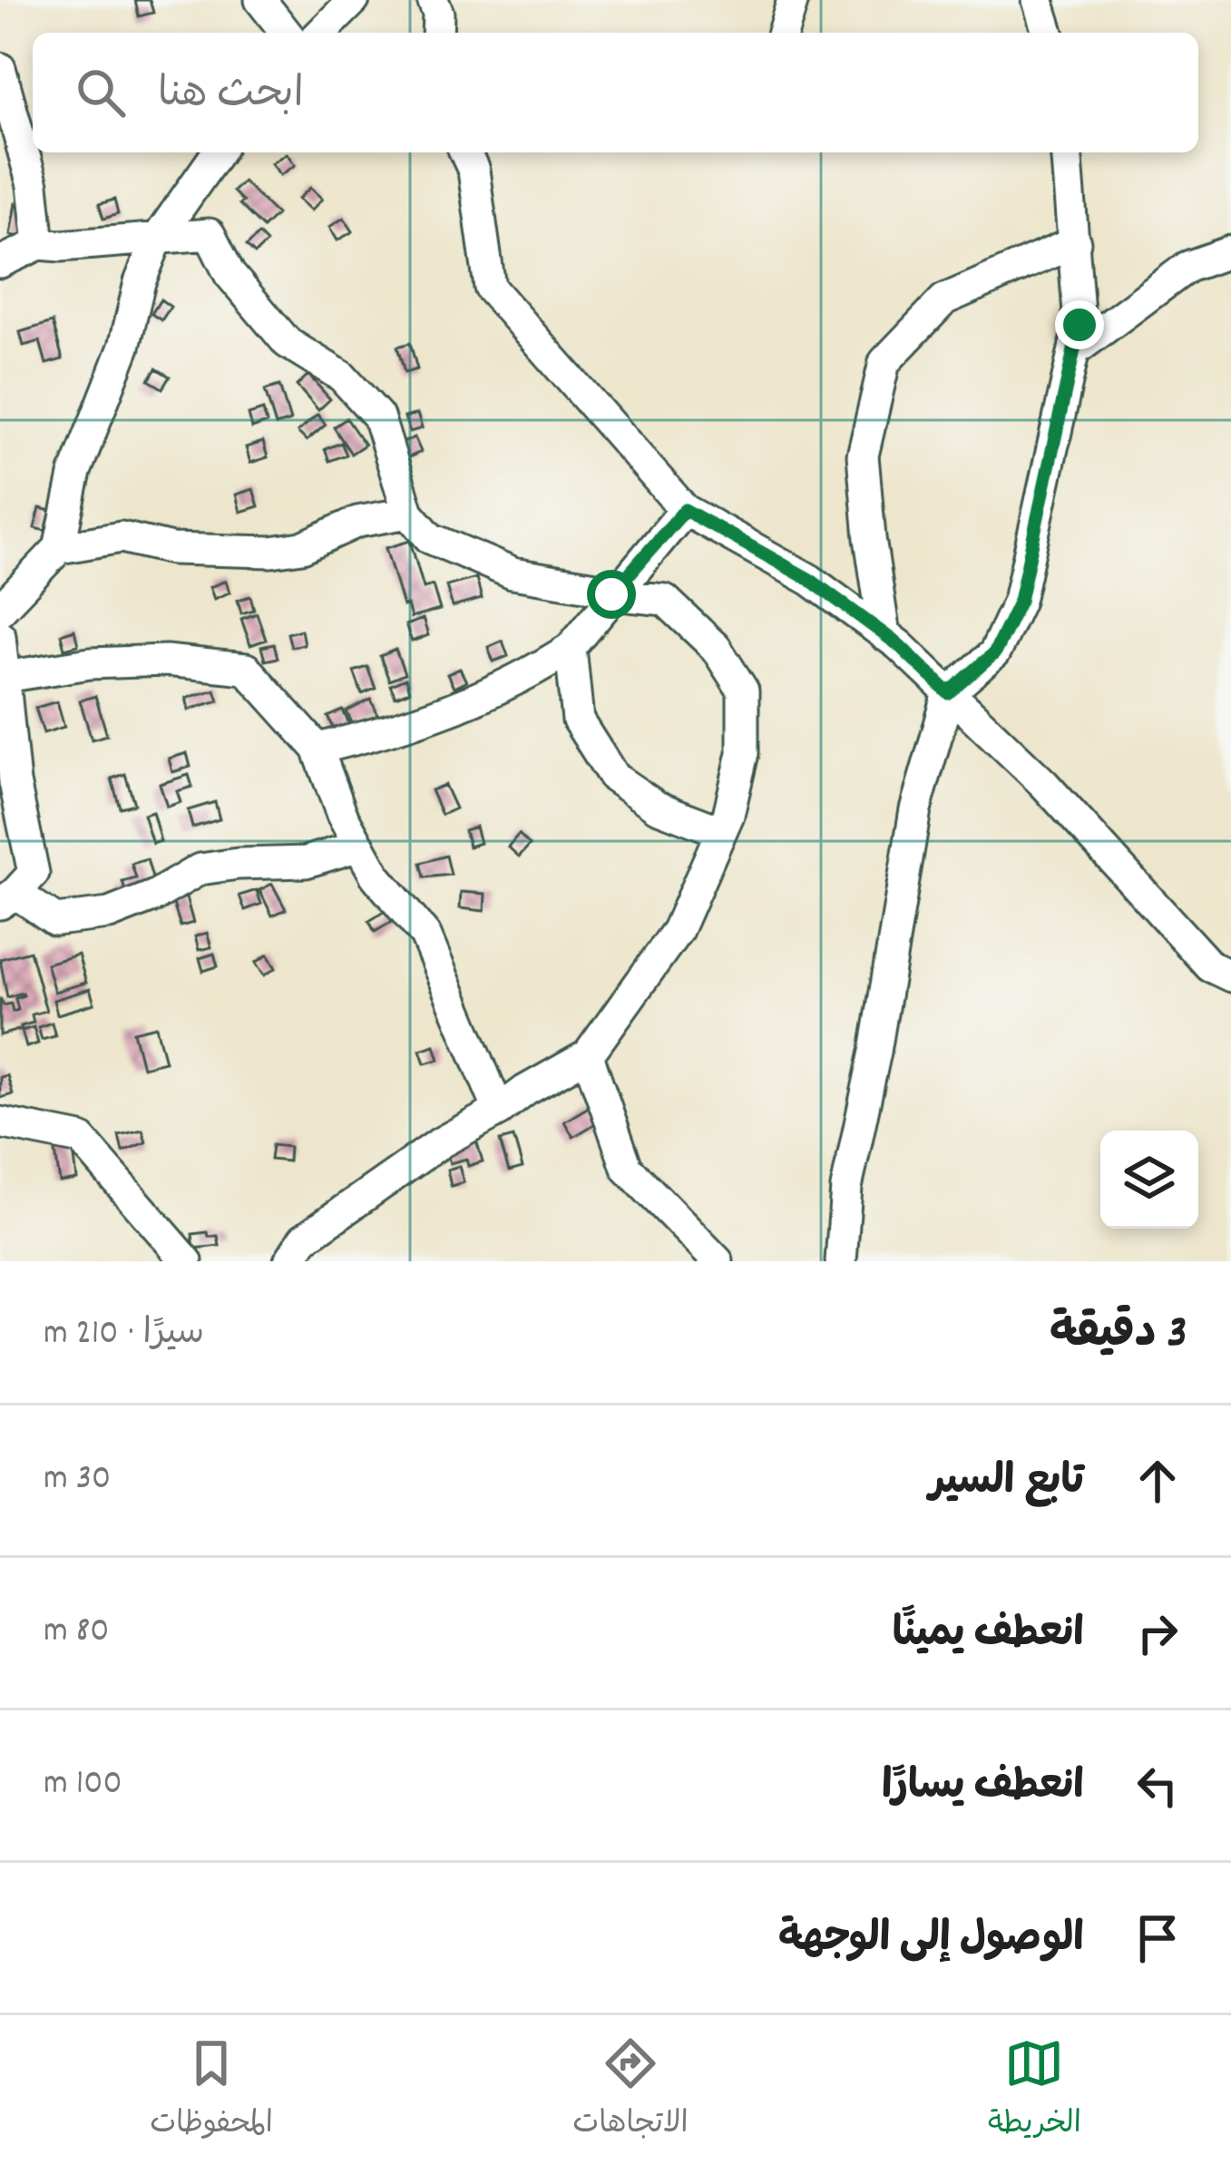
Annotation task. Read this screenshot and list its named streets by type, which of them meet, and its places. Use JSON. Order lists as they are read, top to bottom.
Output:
{
  "page": {
    "search": "ابحث هنا",
    "heading": ["3 دقيقة", "سيرًا · 210 m"],
    "list": [
      ["تابع السير", "30 m"],
      ["انعطف يمينًا", "80 m"],
      ["انعطف يسارًا", "100 m"],
      "الوصول إلى الوجهة"
    ],
    "nav": ["الخريطة", "الاتجاهات", "المحفوظات"]
  }
}
